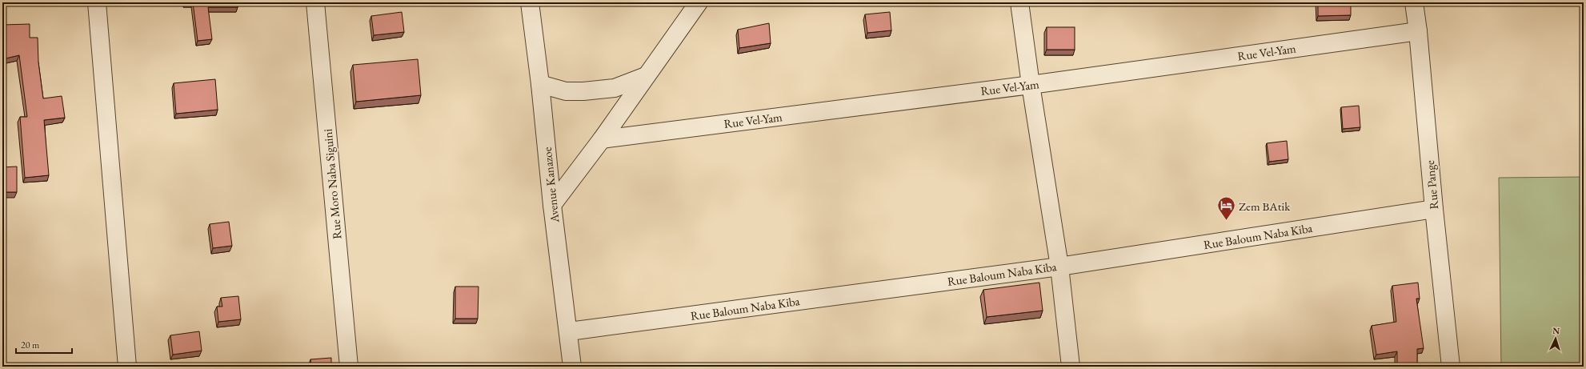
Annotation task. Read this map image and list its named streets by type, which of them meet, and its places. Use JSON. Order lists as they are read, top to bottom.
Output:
{
  "streets": {
    "street": [
      "Rue Vel-Yam",
      "Rue Moro Naba Siguini",
      "Avenue Kanazoe",
      "Rue Pange",
      "Rue Baloum Naba Kiba"
    ]
  },
  "crossings": [
    ["Rue Vel-Yam", "Rue Pange"],
    ["Avenue Kanazoe", "Rue Baloum Naba Kiba"],
    ["Rue Pange", "Rue Baloum Naba Kiba"]
  ],
  "places": {
    "hotel": ["Zem BAtik"]
  },
  "scale_bar": "20 m",
  "north": "top"
}
